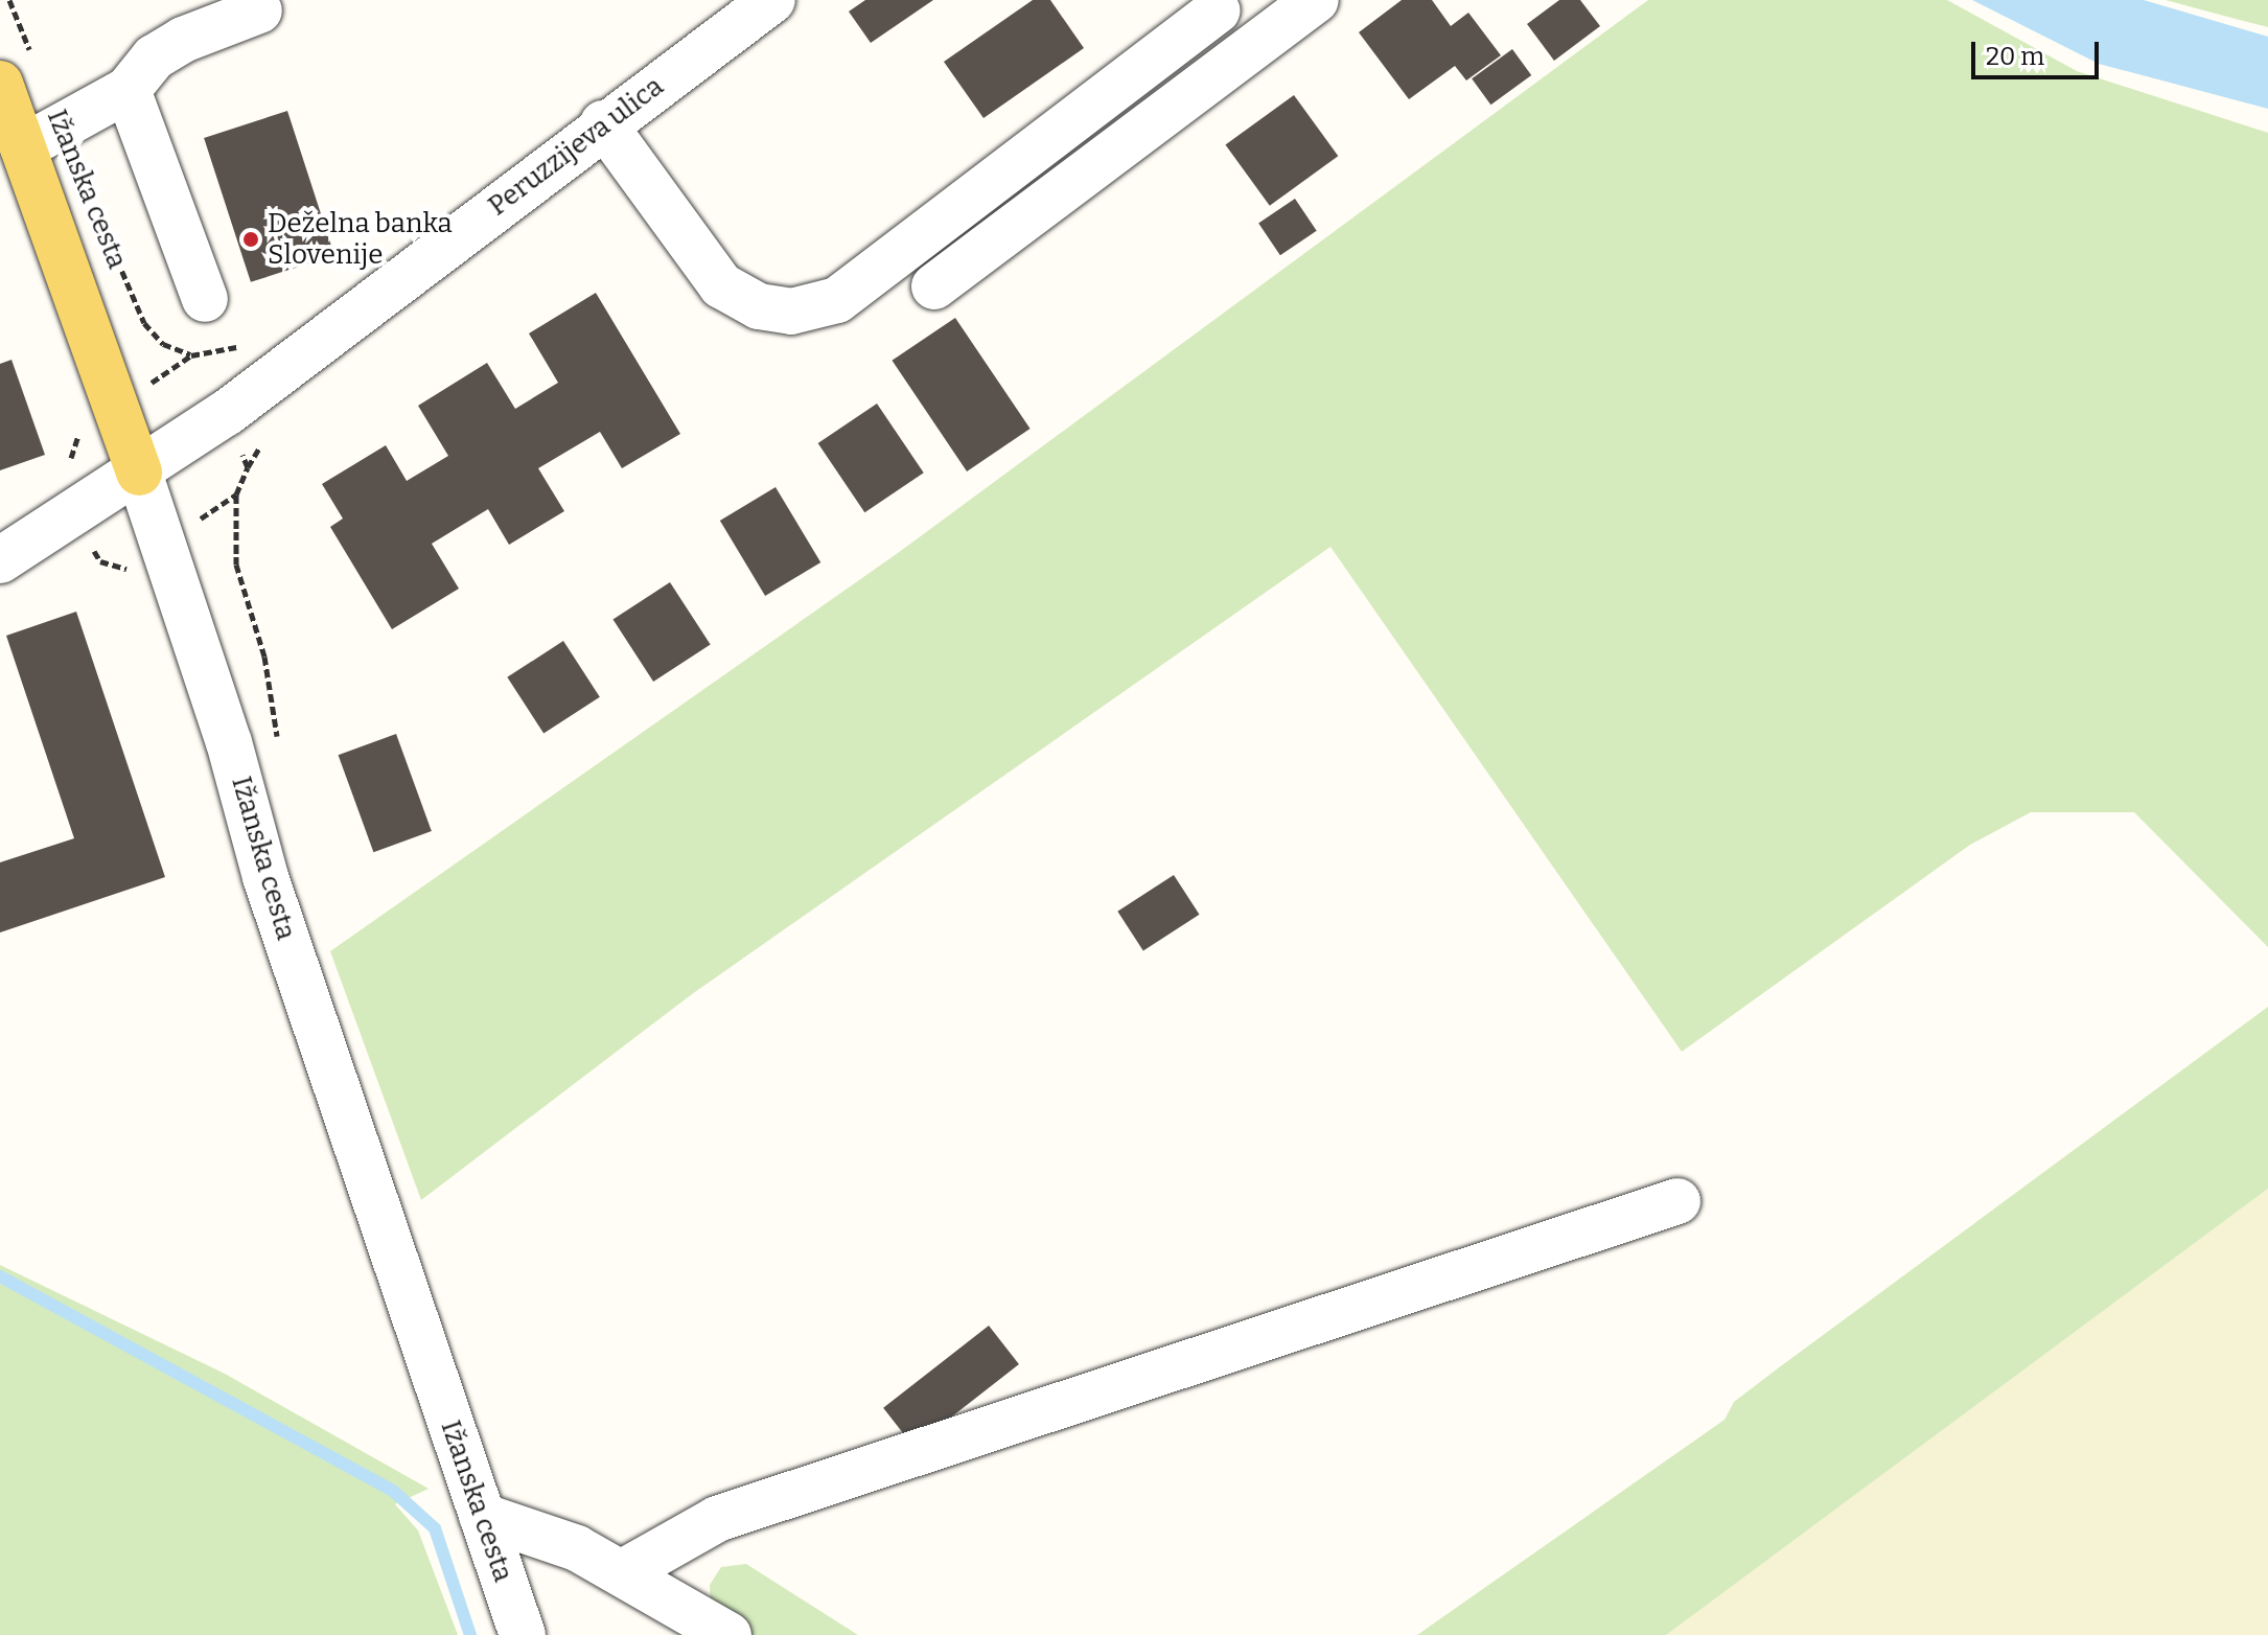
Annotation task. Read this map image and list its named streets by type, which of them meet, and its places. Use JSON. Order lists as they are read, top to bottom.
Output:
{
  "streets": {
    "main road": ["Ižanska cesta"],
    "street": ["Peruzzijeva ulica"]
  },
  "crossings": [
    ["Peruzzijeva ulica", "Ižanska cesta"]
  ],
  "places": ["Deželna banka Slovenije"],
  "scale_bar": "20 m"
}
